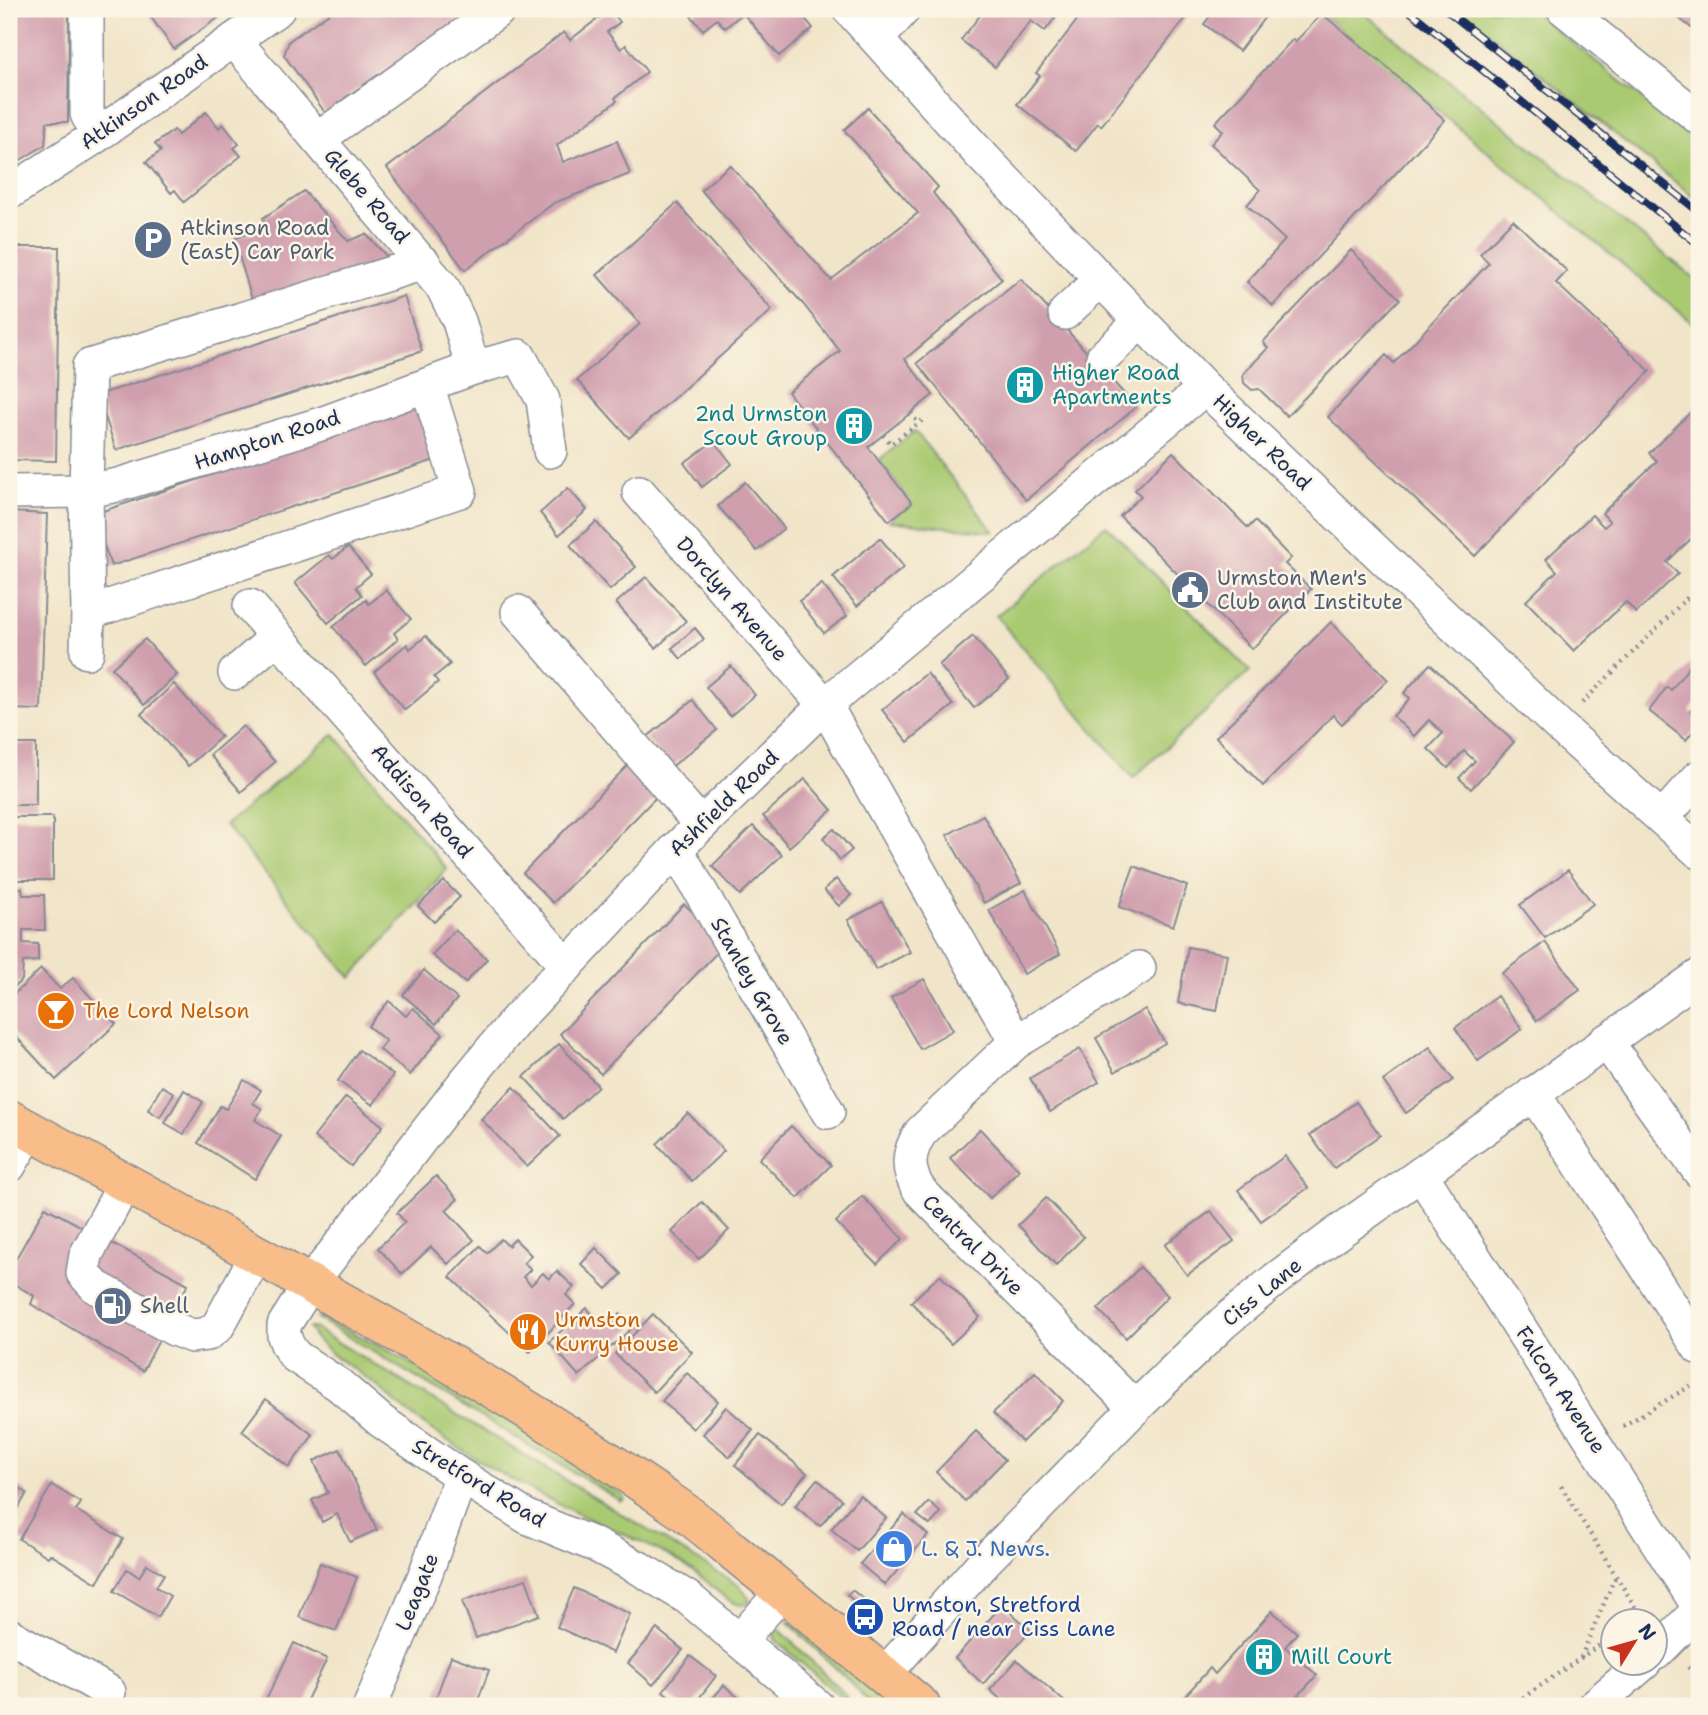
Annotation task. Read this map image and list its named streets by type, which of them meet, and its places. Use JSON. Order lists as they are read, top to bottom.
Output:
{
  "streets": {
    "street": [
      "Atkinson Road",
      "Glebe Road",
      "Hampton Road",
      "Higher Road",
      "Dorclyn Avenue",
      "Addison Road",
      "Ashfield Road",
      "Stanley Grove",
      "Central Drive",
      "Ciss Lane",
      "Falcon Avenue",
      "Stretford Road",
      "Leagate"
    ]
  },
  "crossings": [
    ["Atkinson Road", "Glebe Road"],
    ["Glebe Road", "Hampton Road"],
    ["Higher Road", "Ashfield Road"],
    ["Dorclyn Avenue", "Ashfield Road"],
    ["Addison Road", "Ashfield Road"],
    ["Ashfield Road", "Stanley Grove"],
    ["Ashfield Road", "Stretford Road"],
    ["Central Drive", "Ciss Lane"],
    ["Ciss Lane", "Falcon Avenue"],
    ["Stretford Road", "Leagate"]
  ],
  "places": {
    "parking": ["Atkinson Road (East) Car Park"],
    "building": ["Higher Road Apartments", "2nd Urmston Scout Group", "Mill Court"],
    "public building": ["Urmston Men's Club and Institute"],
    "bar": ["The Lord Nelson"],
    "fuel station": ["Shell"],
    "restaurant": ["Urmston Kurry House"],
    "shop": ["L. & J. News."],
    "bus stop": ["Urmston, Stretford Road / near Ciss Lane"]
  },
  "north": "top right"
}
